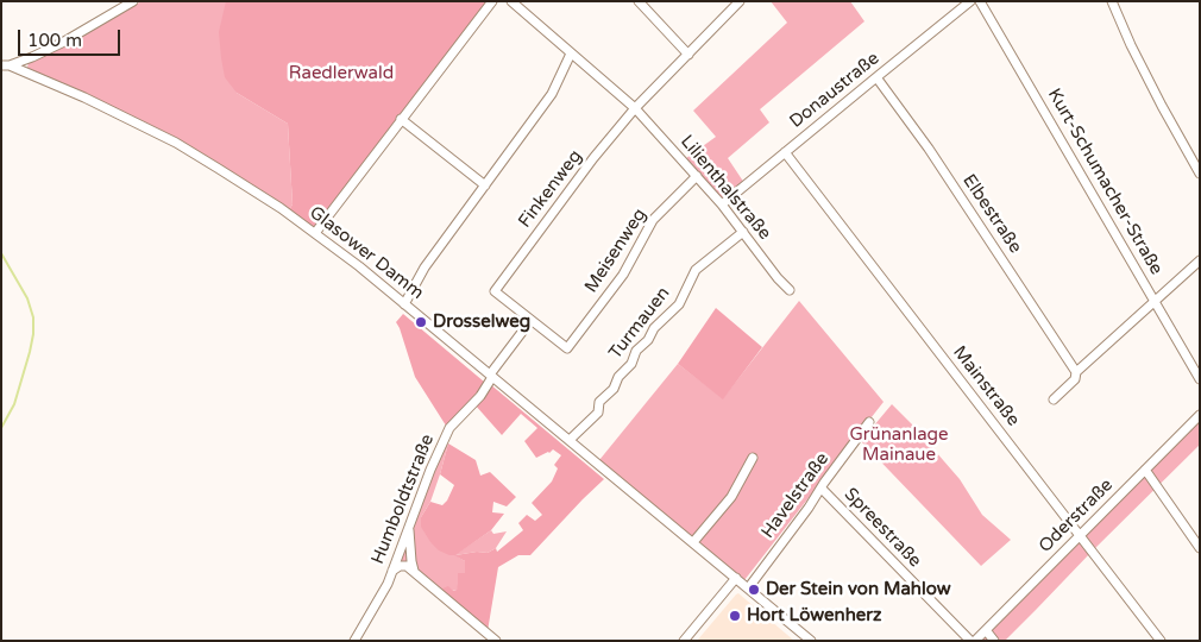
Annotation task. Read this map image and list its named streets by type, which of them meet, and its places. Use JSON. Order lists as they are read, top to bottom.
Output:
{
  "streets": {
    "street": [
      "Donaustraße",
      "Kurt-Schumacher-Straße",
      "Lilienthalstraße",
      "Finkenweg",
      "Elbestraße",
      "Meisenweg",
      "Glasower Damm",
      "Turmauen",
      "Mainstraße",
      "Havelstraße",
      "Humboldtstraße",
      "Oderstraße",
      "Spreestraße"
    ]
  },
  "crossings": [
    ["Donaustraße", "Lilienthalstraße"],
    ["Donaustraße", "Elbestraße"],
    ["Donaustraße", "Mainstraße"],
    ["Lilienthalstraße", "Finkenweg"],
    ["Lilienthalstraße", "Meisenweg"],
    ["Lilienthalstraße", "Turmauen"],
    ["Finkenweg", "Meisenweg"],
    ["Finkenweg", "Humboldtstraße"],
    ["Meisenweg", "Humboldtstraße"],
    ["Glasower Damm", "Turmauen"],
    ["Glasower Damm", "Havelstraße"],
    ["Glasower Damm", "Humboldtstraße"],
    ["Mainstraße", "Oderstraße"],
    ["Havelstraße", "Spreestraße"]
  ],
  "parks": ["Raedlerwald", "Grünanlage Mainaue"],
  "places": ["Drosselweg", "Der Stein von Mahlow", "Hort Löwenherz"],
  "scale_bar": "100 m"
}
